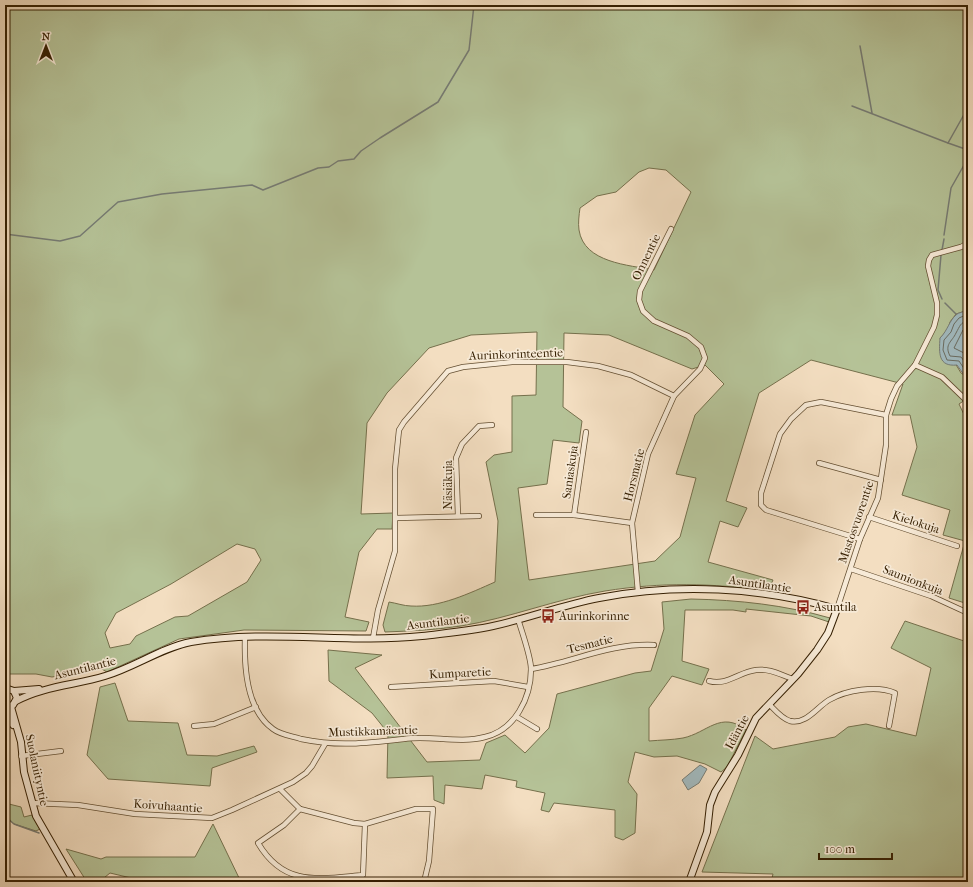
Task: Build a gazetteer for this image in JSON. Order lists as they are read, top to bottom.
{
  "streets": {
    "street": [
      "Onnentie",
      "Aurinkorinteentie",
      "Saniaskuja",
      "Horsmatie",
      "Näsiäkuja",
      "Mastosvuorentie",
      "Kielokuja",
      "Saunionkuja",
      "Asuntilantie",
      "Tesmatie",
      "Kumparetie",
      "Mustikkamäentie",
      "Idäntie",
      "Suolaniityntie",
      "Koivuhaantie"
    ]
  },
  "crossings": [
    ["Onnentie", "Horsmatie"],
    ["Aurinkorinteentie", "Horsmatie"],
    ["Aurinkorinteentie", "Asuntilantie"],
    ["Horsmatie", "Asuntilantie"],
    ["Mastosvuorentie", "Kielokuja"],
    ["Mastosvuorentie", "Saunionkuja"],
    ["Mastosvuorentie", "Asuntilantie"],
    ["Mastosvuorentie", "Idäntie"],
    ["Asuntilantie", "Mustikkamäentie"],
    ["Asuntilantie", "Idäntie"],
    ["Tesmatie", "Mustikkamäentie"],
    ["Kumparetie", "Mustikkamäentie"],
    ["Mustikkamäentie", "Koivuhaantie"],
    ["Suolaniityntie", "Koivuhaantie"]
  ],
  "places": {
    "bus stop": ["Asuntila", "Aurinkorinne"]
  },
  "scale_bar": "100 m",
  "north": "top"
}
